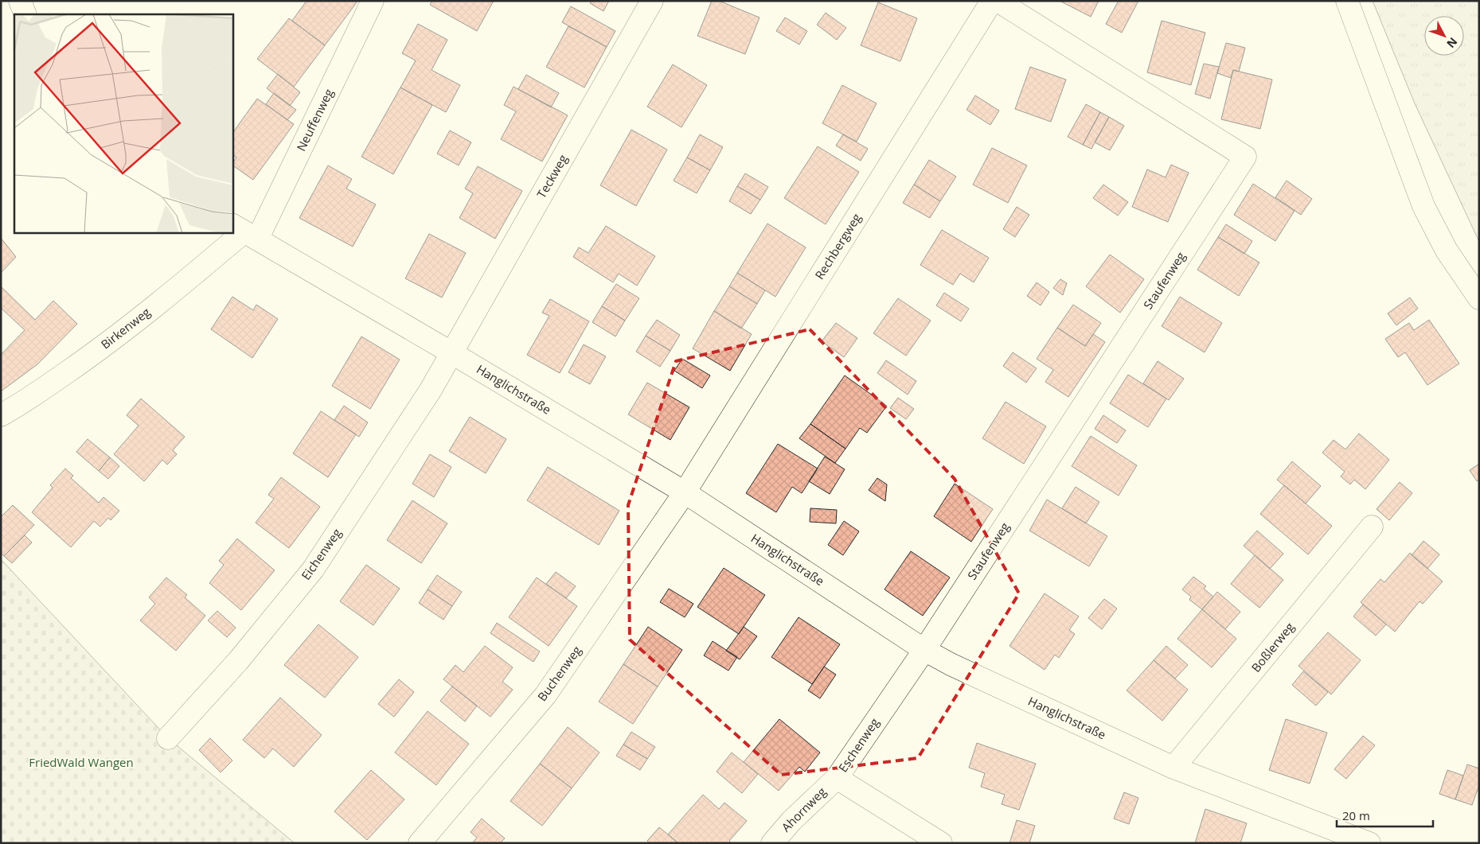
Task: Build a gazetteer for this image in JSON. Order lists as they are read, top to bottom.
{
  "streets": {
    "street": [
      "Neuffenweg",
      "Teckweg",
      "Rechbergweg",
      "Staufenweg",
      "Birkenweg",
      "Hanglichstraße",
      "Eichenweg",
      "Boßlerweg",
      "Buchenweg",
      "Eschenweg",
      "Ahornweg"
    ]
  },
  "crossings": [
    ["Neuffenweg", "Birkenweg"],
    ["Neuffenweg", "Hanglichstraße"],
    ["Teckweg", "Hanglichstraße"],
    ["Teckweg", "Eichenweg"],
    ["Rechbergweg", "Hanglichstraße"],
    ["Rechbergweg", "Buchenweg"],
    ["Staufenweg", "Hanglichstraße"],
    ["Staufenweg", "Eschenweg"],
    ["Birkenweg", "Hanglichstraße"],
    ["Hanglichstraße", "Eichenweg"],
    ["Hanglichstraße", "Boßlerweg"],
    ["Hanglichstraße", "Buchenweg"],
    ["Hanglichstraße", "Eschenweg"],
    ["Eschenweg", "Ahornweg"]
  ],
  "parks": ["FriedWald Wangen"],
  "scale_bar": "20 m",
  "north": "bottom right"
}
